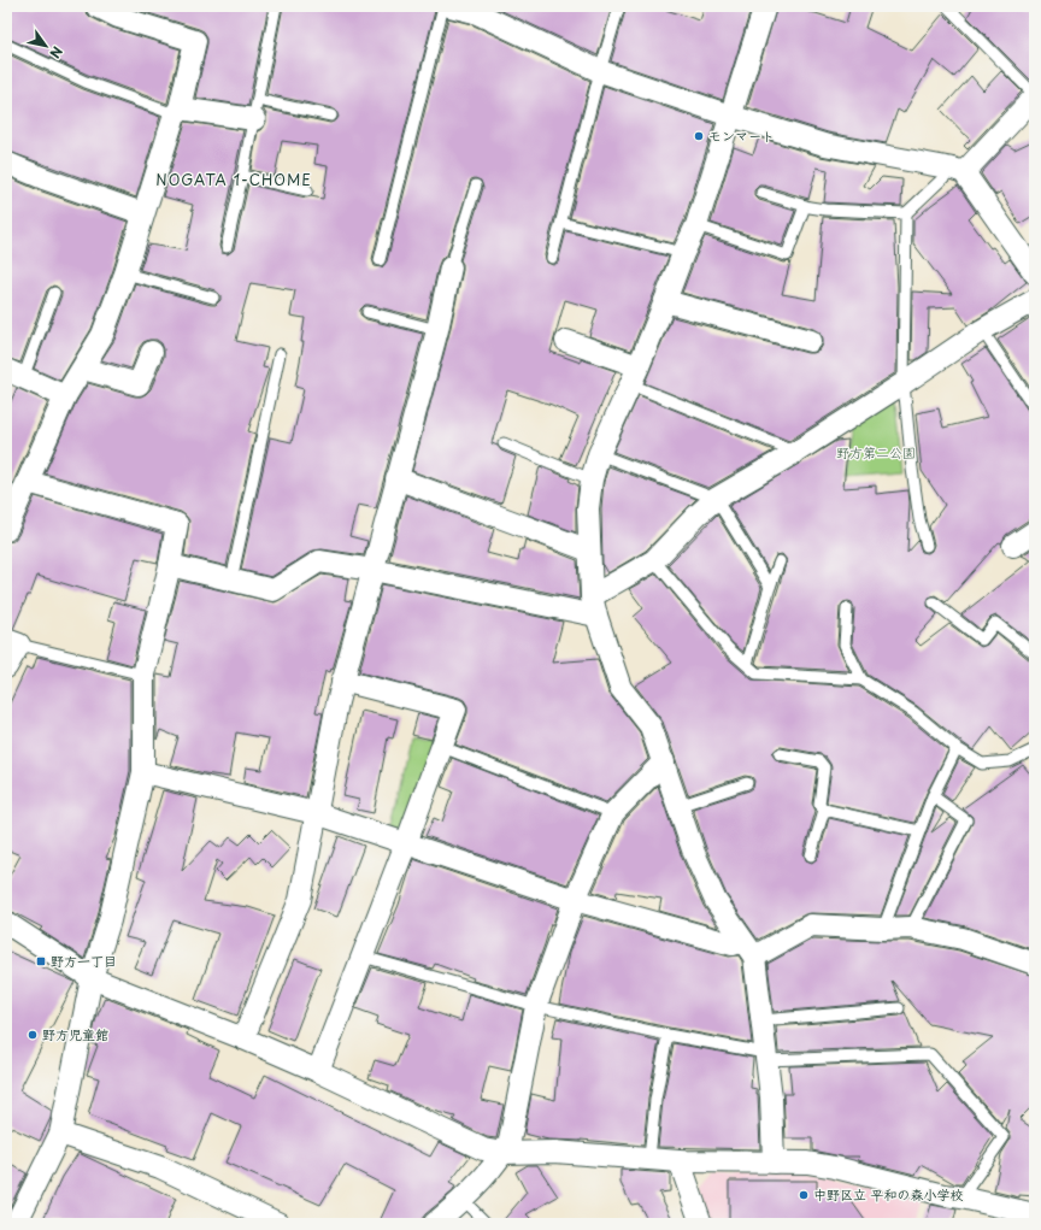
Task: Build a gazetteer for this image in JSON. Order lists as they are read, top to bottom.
{
  "districts": ["NOGATA 1-CHOME"],
  "parks": ["野方第二公園"],
  "places": {
    "other": ["モンマート", "野方児童館", "中野区立 平和の森小学校"],
    "transit": ["野方一丁目"]
  },
  "north": "bottom right"
}
